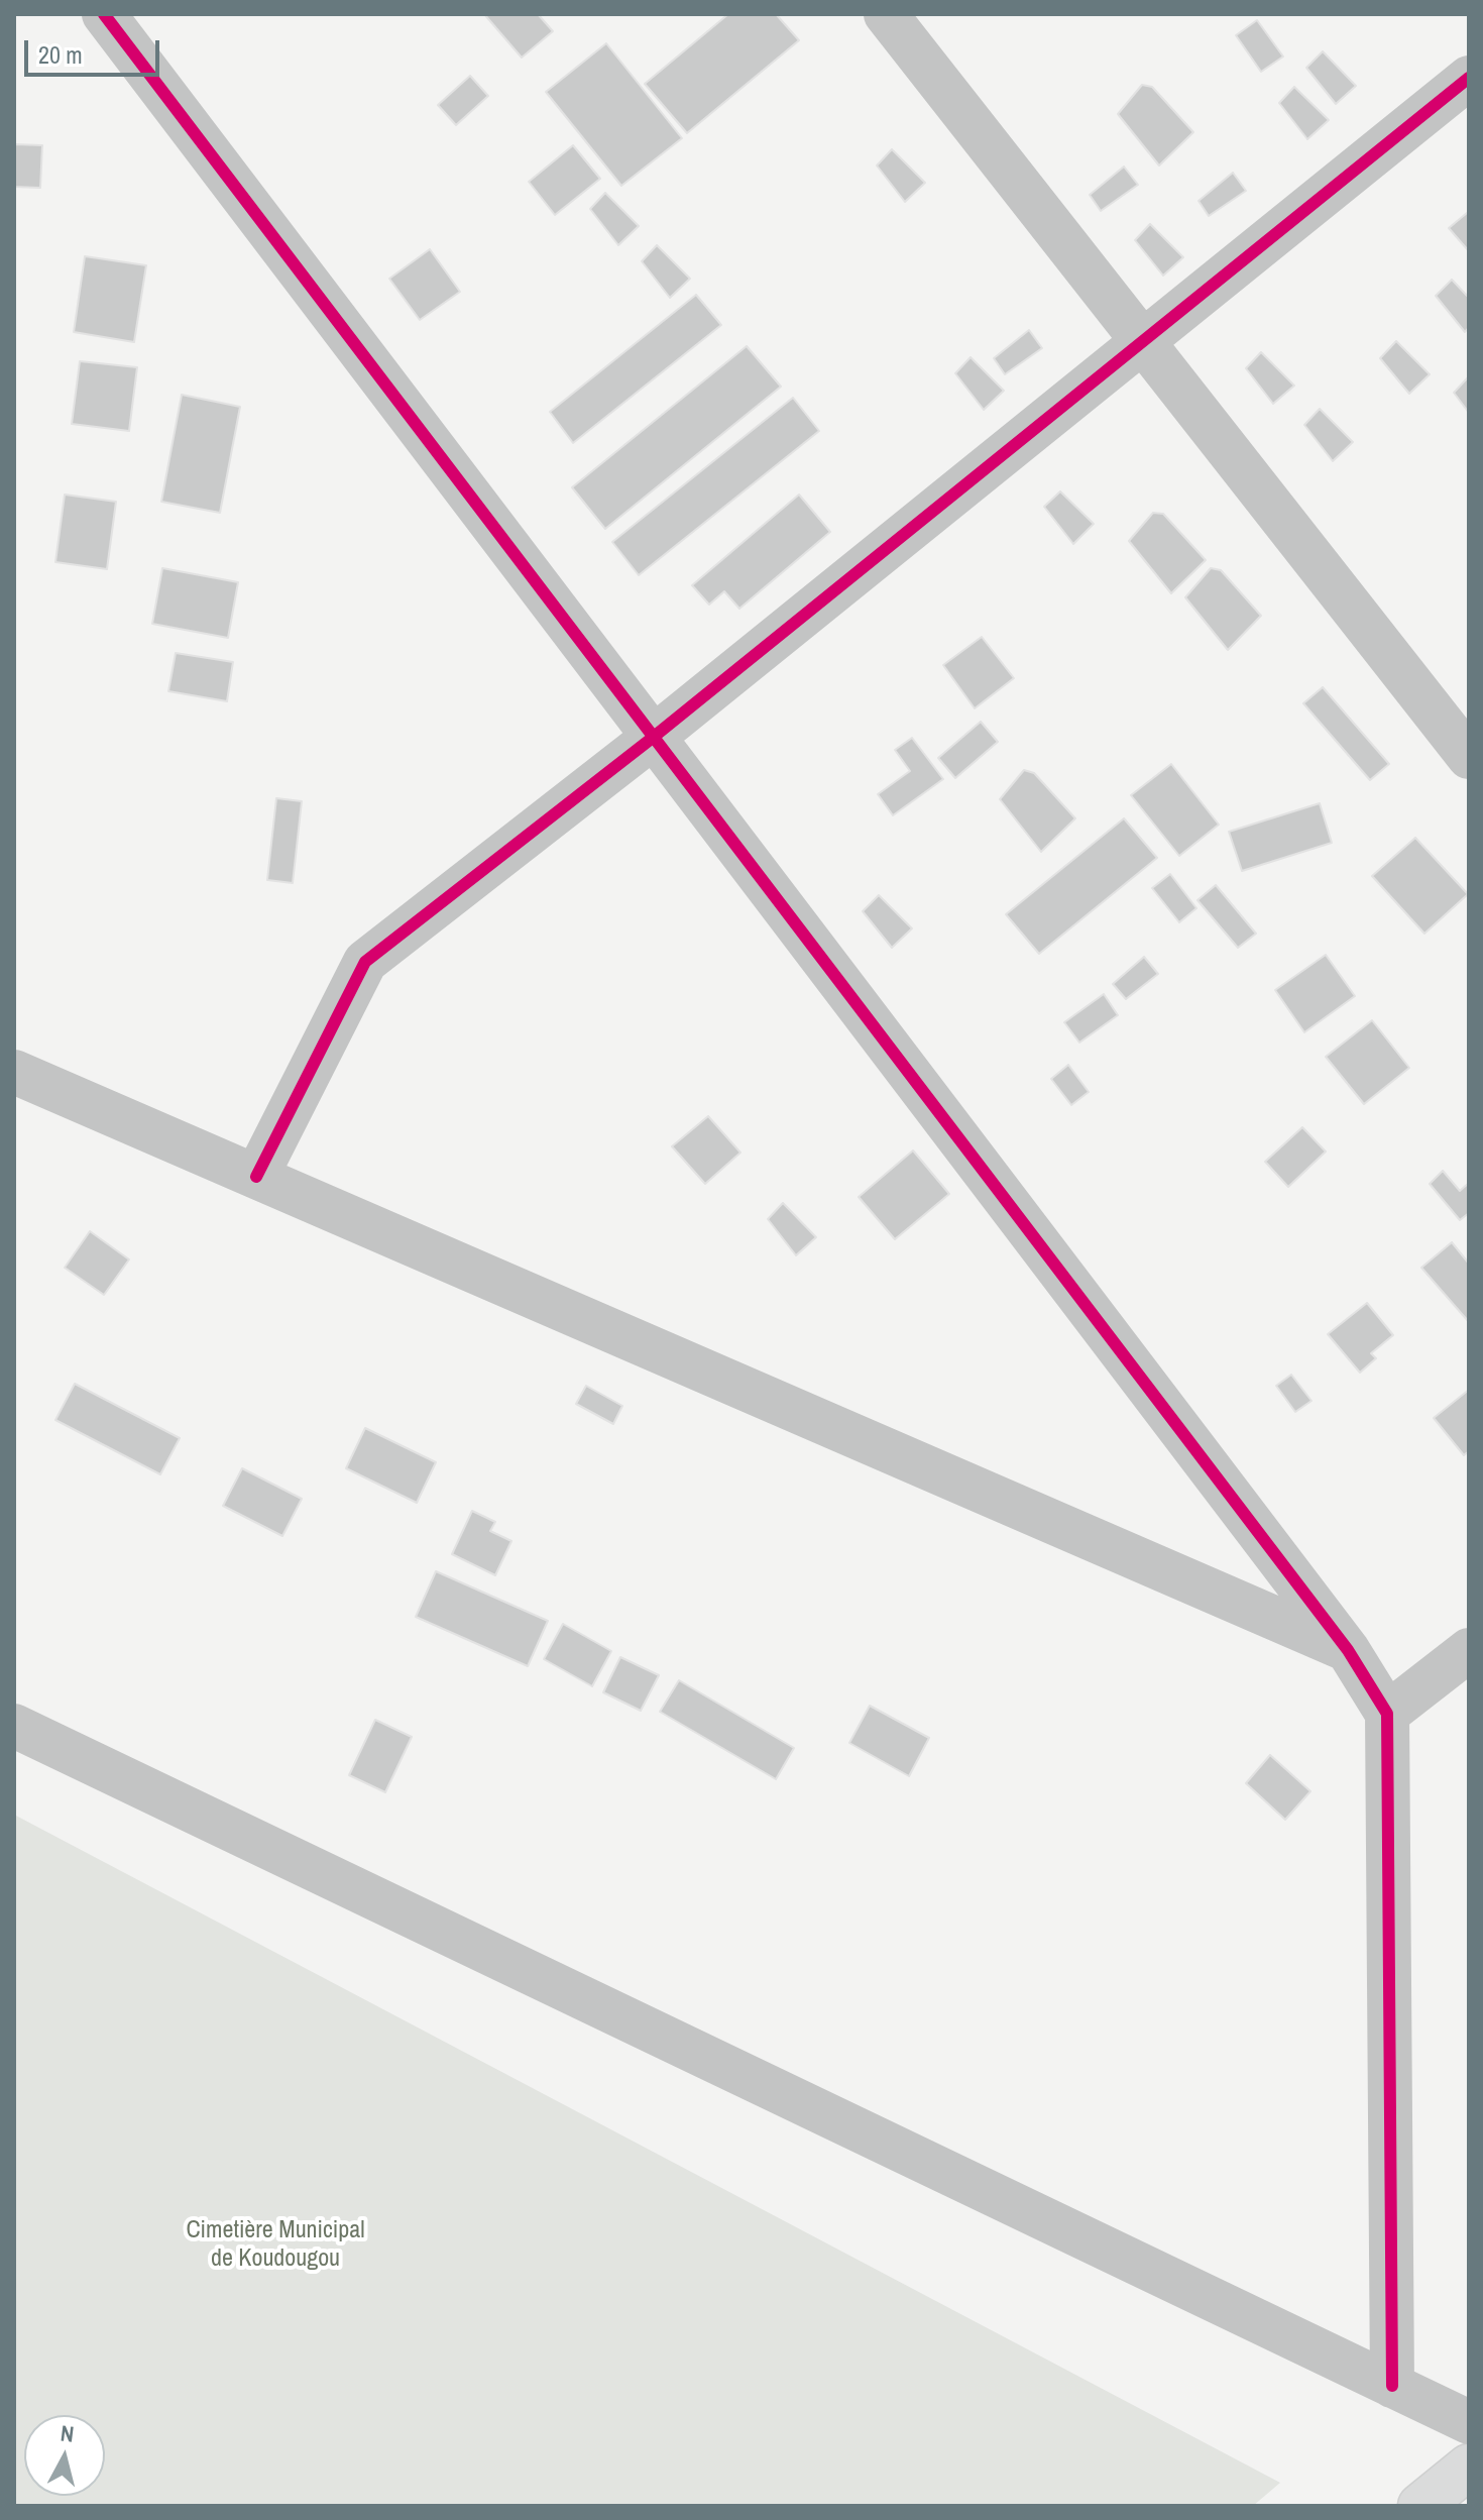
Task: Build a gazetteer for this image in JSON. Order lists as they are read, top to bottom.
{
  "parks": ["Cimetière Municipal de Koudougou"],
  "scale_bar": "20 m",
  "north": "top"
}
